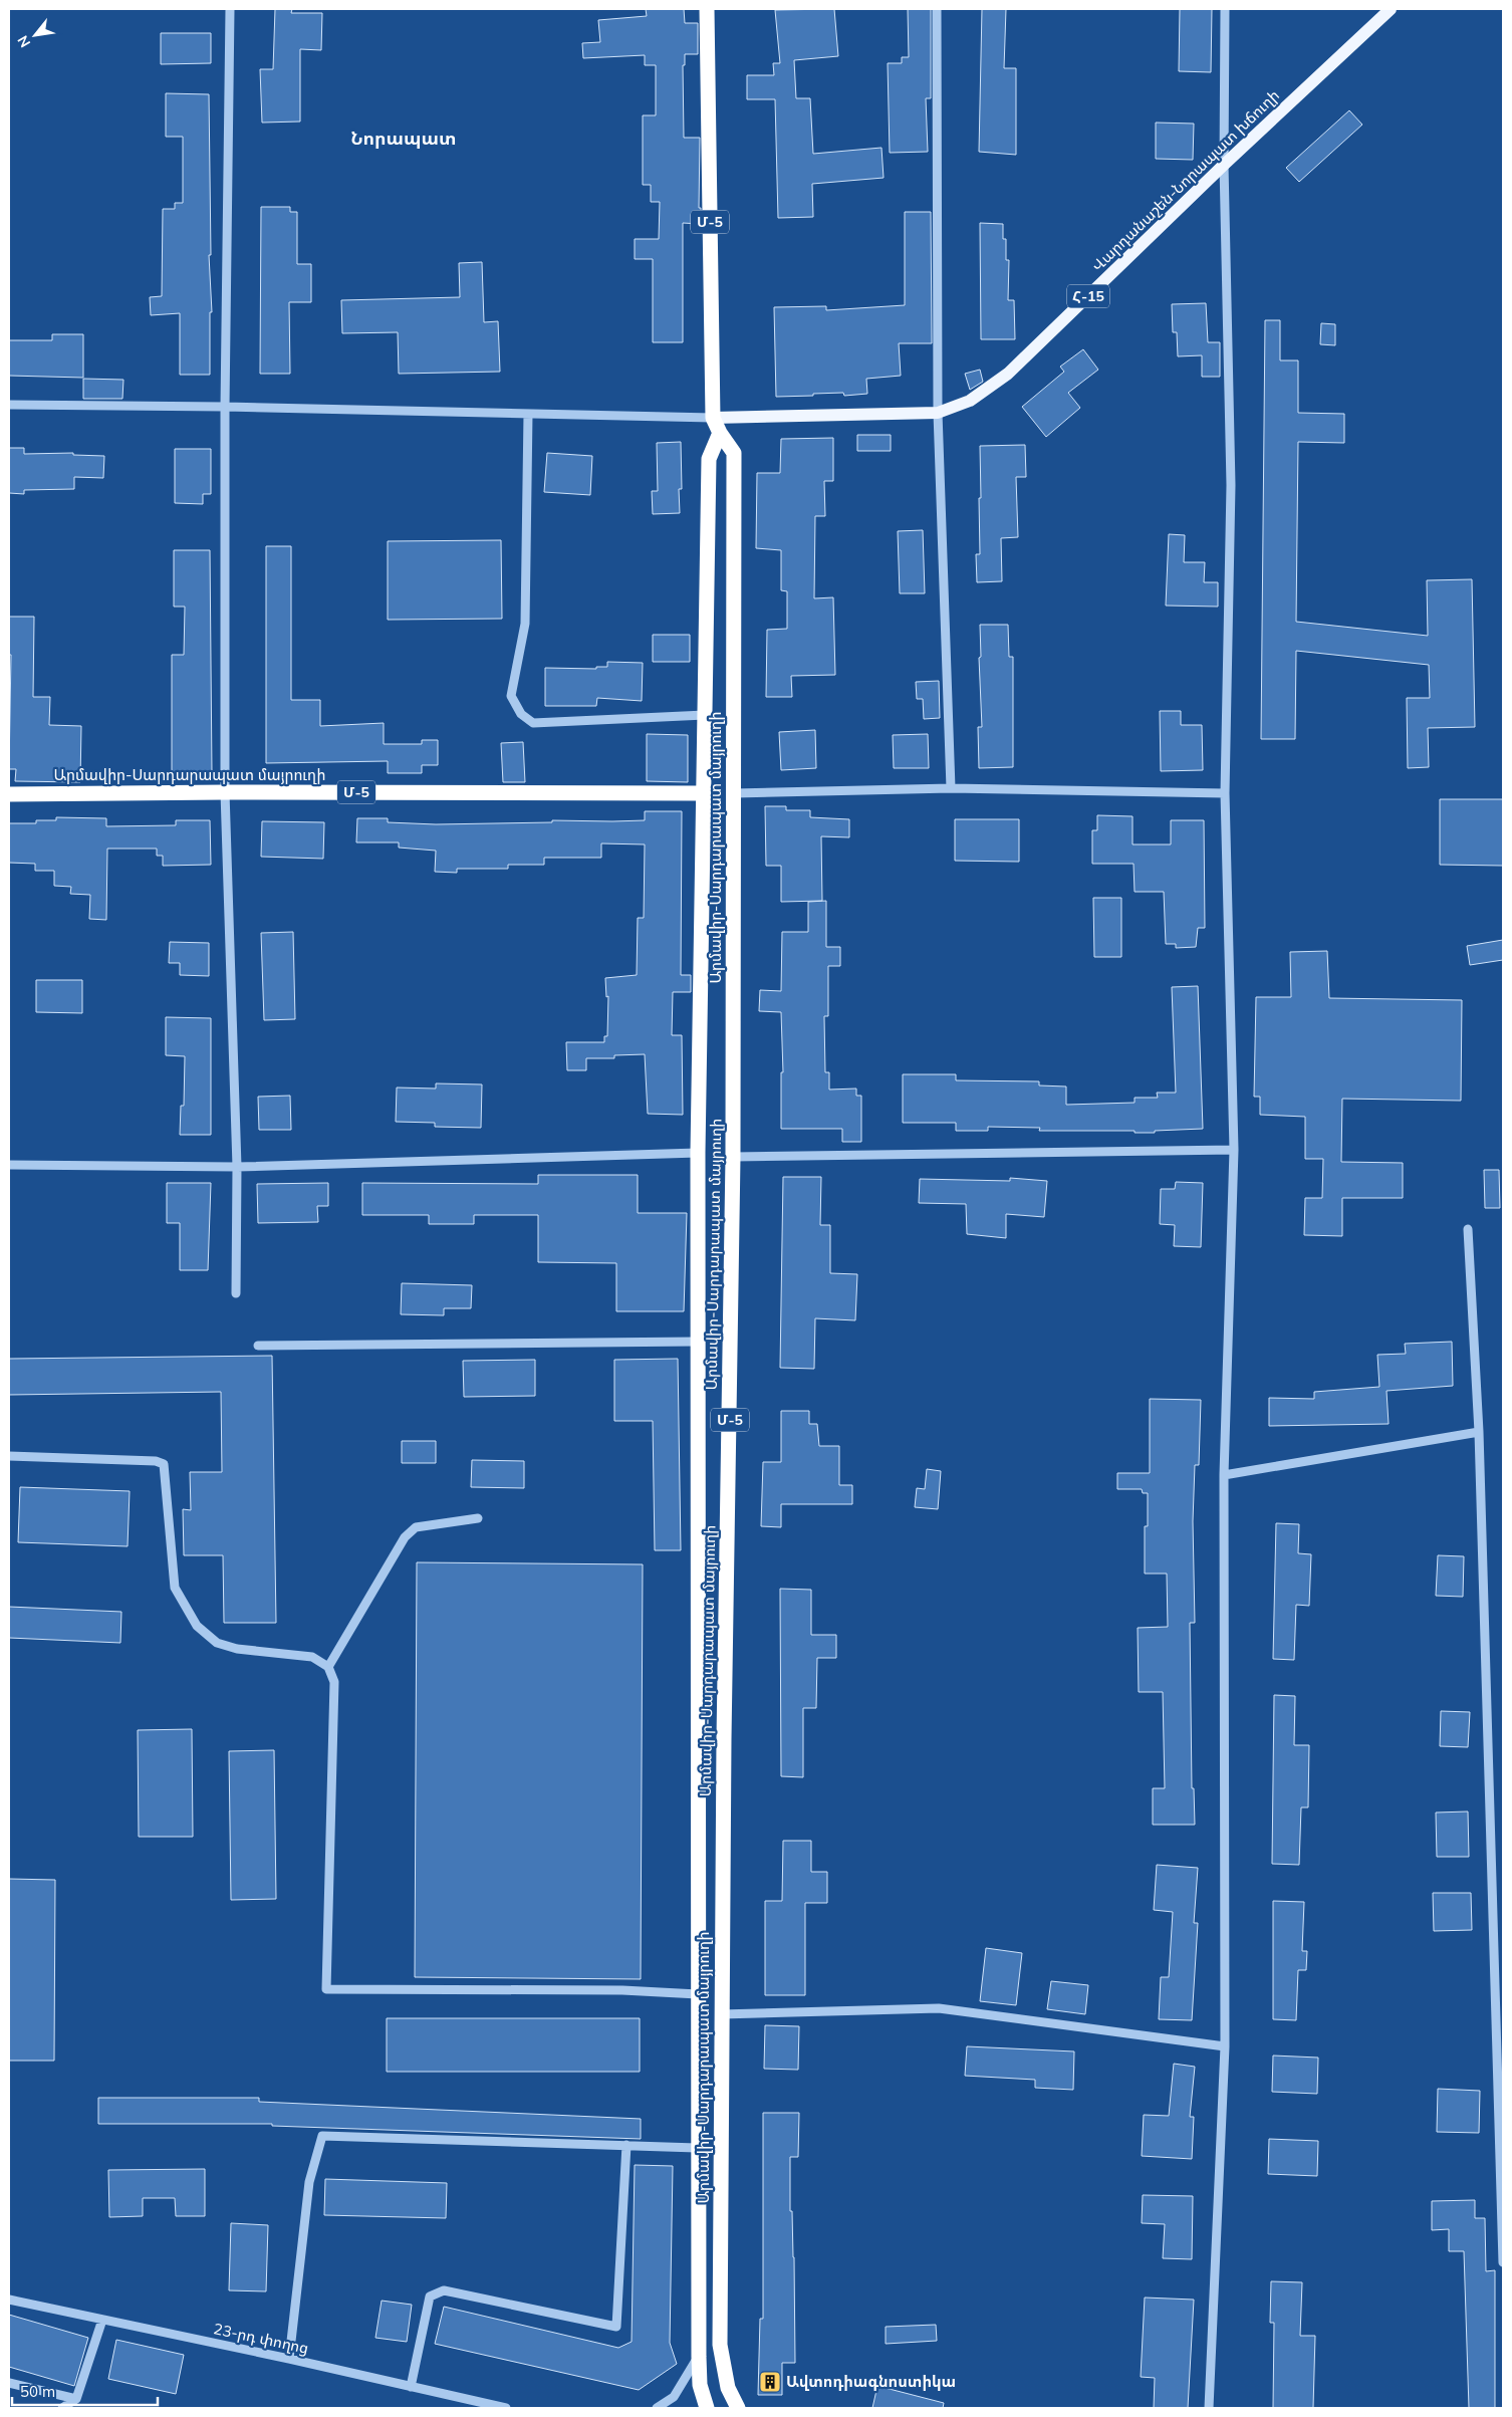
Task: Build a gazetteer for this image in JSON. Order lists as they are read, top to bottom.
{
  "streets": {
    "highway": ["Մ-5", "Արմավիր-Սարդարապատ մայրուղի"],
    "main road": ["Վարդանաշեն-Նորապատ խճուղի", "Հ-15"],
    "street": ["23-րդ փողոց"]
  },
  "crossings": [
    ["Վարդանաշեն-Նորապատ խճուղի", "Արմավիր-Սարդարապատ մայրուղի"]
  ],
  "districts": ["Նորապատ"],
  "places": {
    "building": ["Ավտոդիագնոստիկա"]
  },
  "scale_bar": "50 m",
  "north": "bottom left"
}
